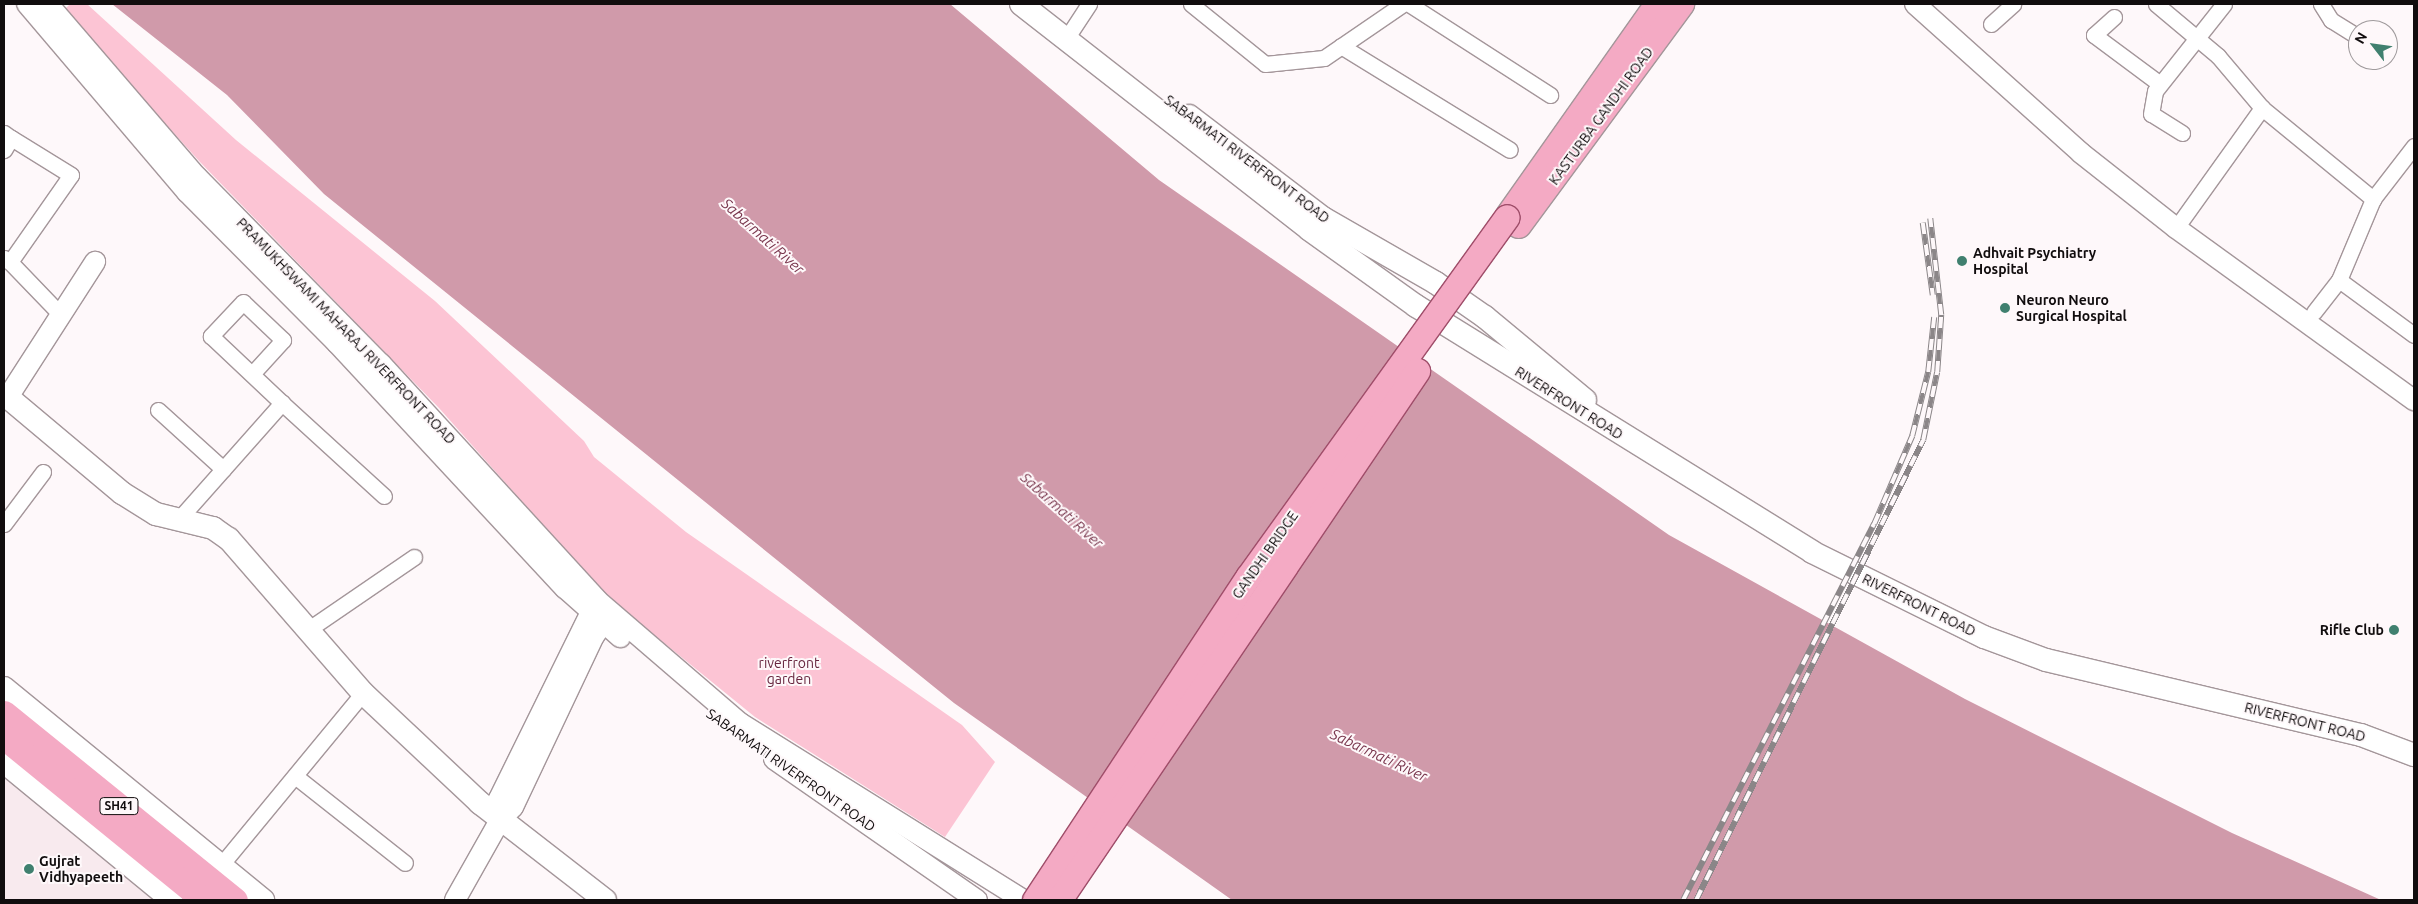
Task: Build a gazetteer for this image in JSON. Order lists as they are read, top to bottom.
{
  "streets": {
    "main road": [
      "KASTURBA GANDHI ROAD",
      "SABARMATI RIVERFRONT ROAD",
      "RIVERFRONT ROAD",
      "GANDHI BRIDGE",
      "SH41"
    ],
    "street": ["PRAMUKHSWAMI MAHARAJ RIVERFRONT ROAD"]
  },
  "crossings": [
    ["KASTURBA GANDHI ROAD", "GANDHI BRIDGE"],
    ["SABARMATI RIVERFRONT ROAD", "PRAMUKHSWAMI MAHARAJ RIVERFRONT ROAD"],
    ["SABARMATI RIVERFRONT ROAD", "RIVERFRONT ROAD"]
  ],
  "water": ["Sabarmati River"],
  "parks": ["riverfront garden"],
  "places": [
    "Adhvait Psychiatry Hospital",
    "Neuron Neuro Surgical Hospital",
    "Rifle Club",
    "Gujrat Vidhyapeeth"
  ],
  "north": "top left"
}
